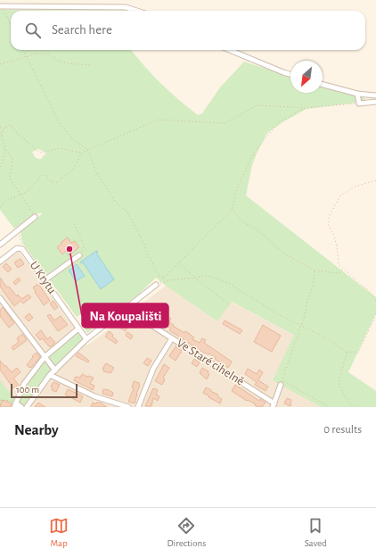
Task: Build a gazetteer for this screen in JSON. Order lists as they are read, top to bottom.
{
  "streets": {
    "street": ["U Krytu", "Ve Staré cihelně"]
  },
  "places": ["Na Koupališti"],
  "scale_bar": "100 m",
  "north": "bottom left",
  "page": {
    "search": "Search here",
    "scale": "100 m",
    "heading": ["Nearby", "0 results"],
    "nav": ["Map", "Directions", "Saved"]
  }
}
